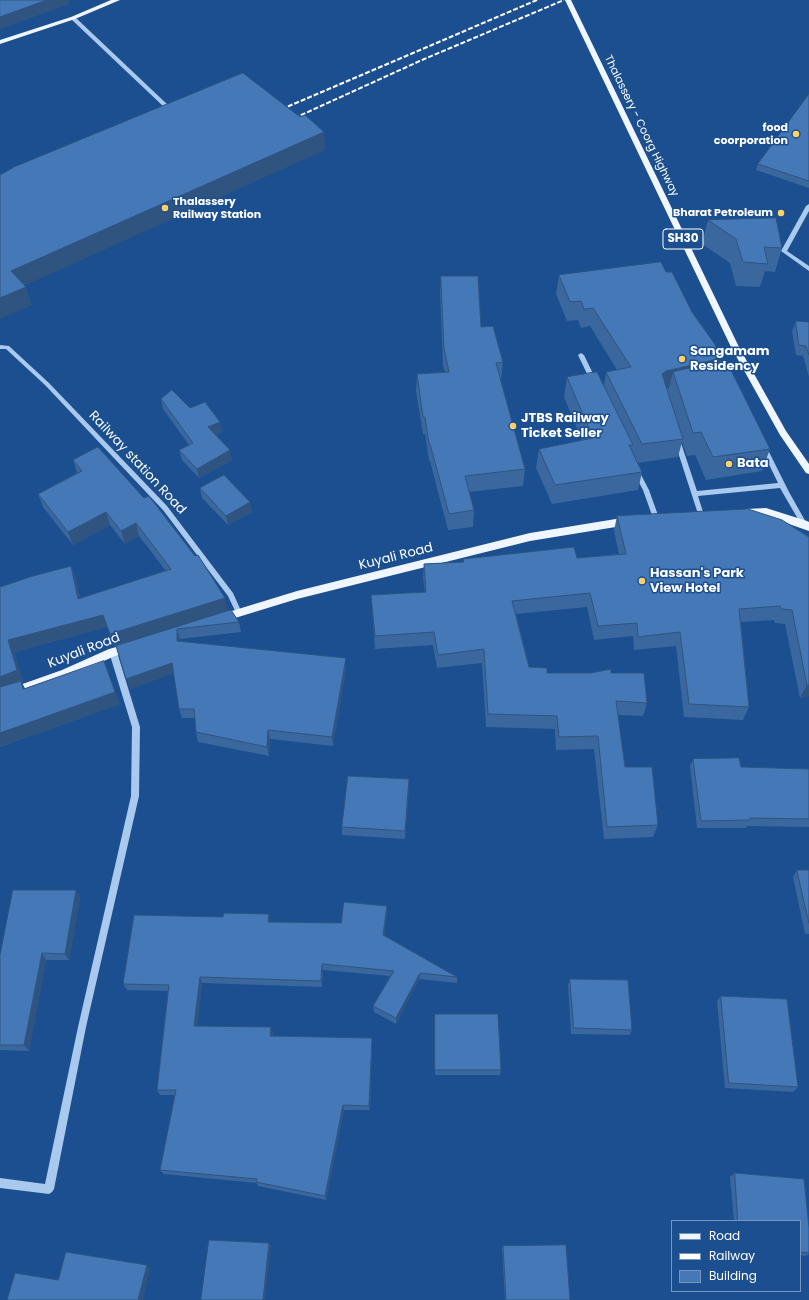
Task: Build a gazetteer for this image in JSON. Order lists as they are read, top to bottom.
{
  "streets": {
    "main road": ["Thalassery - Coorg Highway", "SH30", "Kuyali Road"],
    "street": ["Railway station Road"]
  },
  "crossings": [
    ["Railway station Road", "Kuyali Road"]
  ],
  "places": [
    "food coorporation",
    "Thalassery Railway Station",
    "Bharat Petroleum",
    "Sangamam Residency",
    "JTBS Railway Ticket Seller",
    "Bata",
    "Hassan's Park View Hotel"
  ],
  "legend": ["Road", "Railway", "Building"]
}
